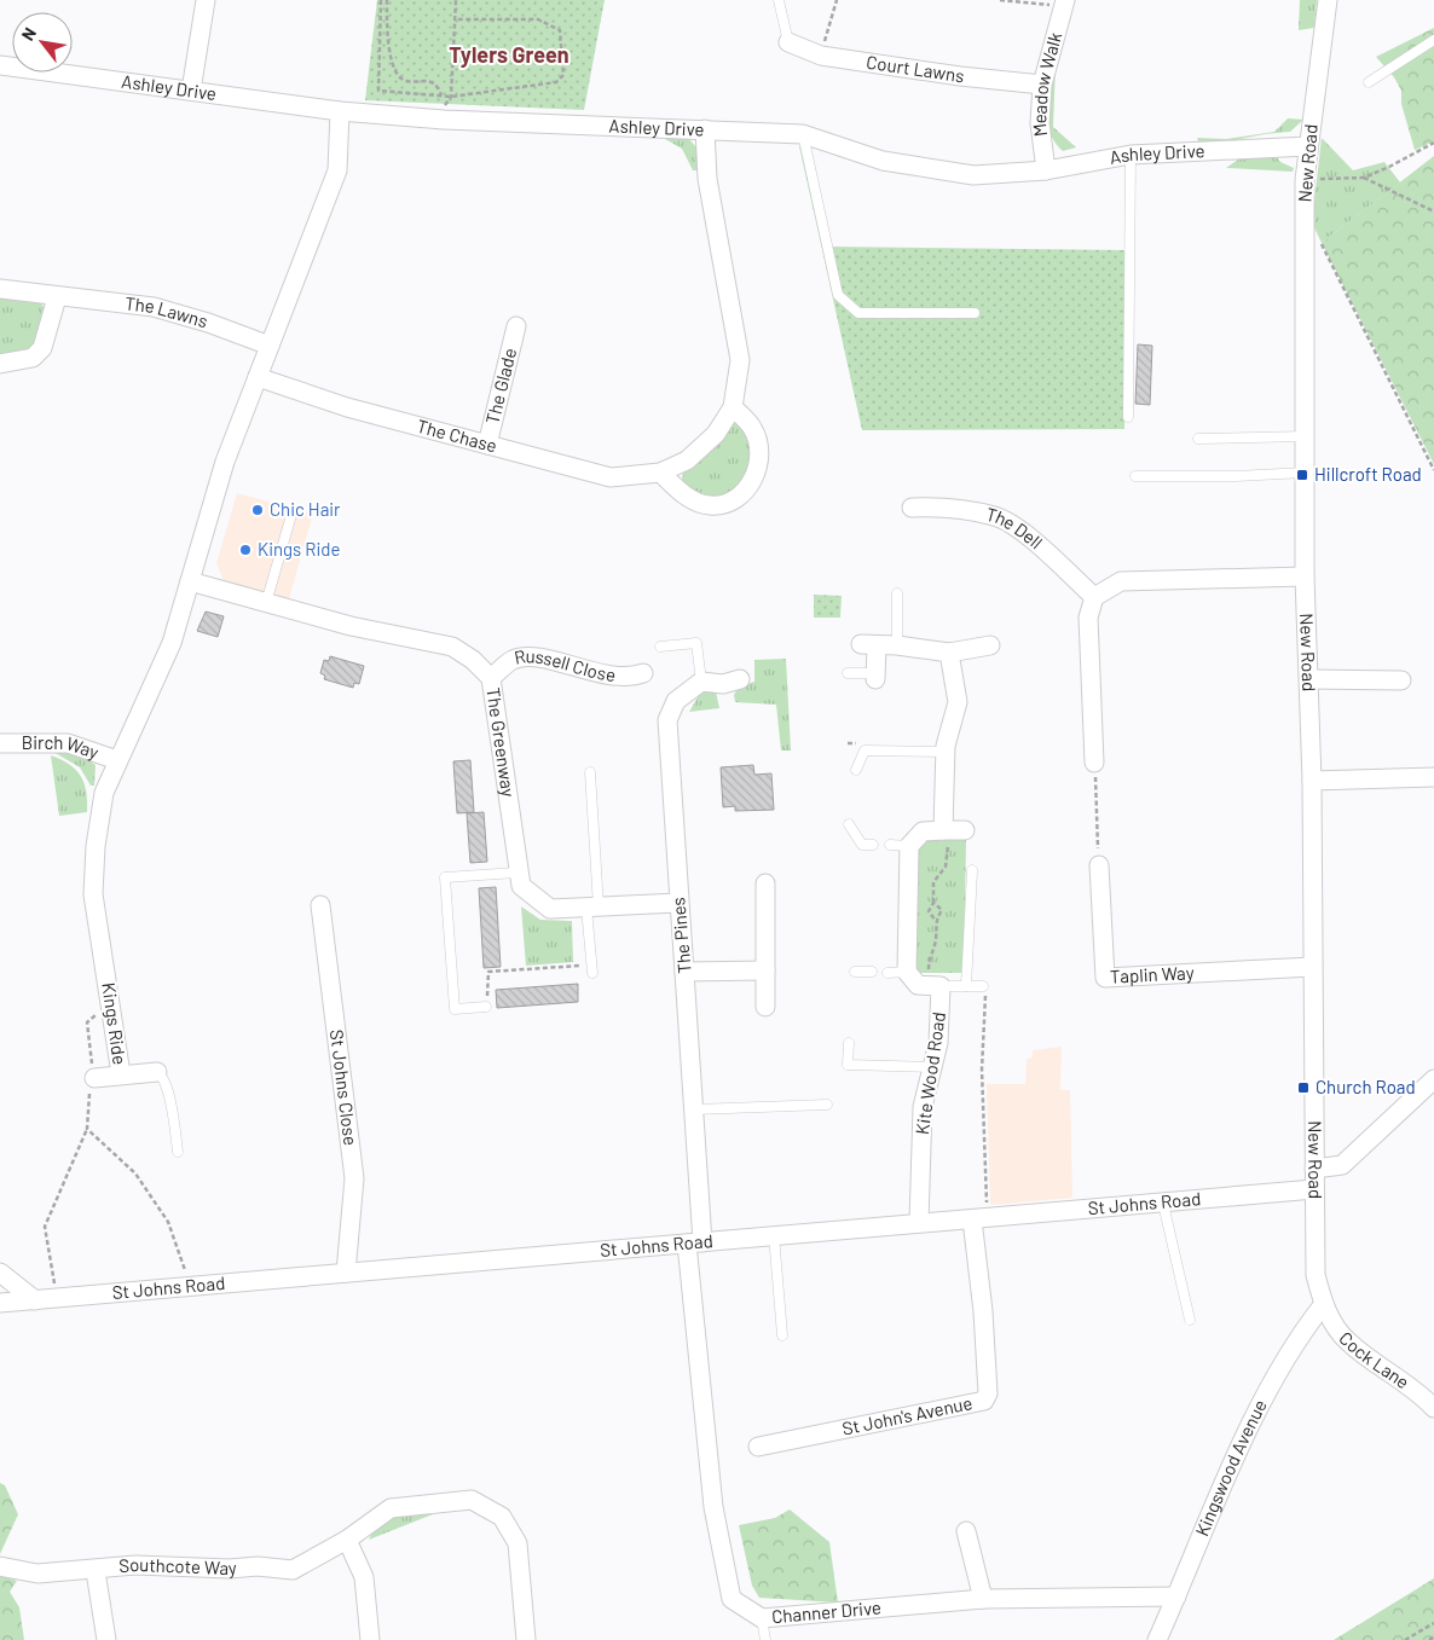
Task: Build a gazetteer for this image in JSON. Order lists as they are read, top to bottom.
{
  "streets": {
    "street": [
      "Court Lawns",
      "Meadow Walk",
      "Ashley Drive",
      "New Road",
      "The Lawns",
      "The Glade",
      "The Chase",
      "The Dell",
      "Russell Close",
      "The Greenway",
      "Birch Way",
      "The Pines",
      "Taplin Way",
      "Kings Ride",
      "Kite Wood Road",
      "St Johns Close",
      "St Johns Road",
      "Cock Lane",
      "St John's Avenue",
      "Kingswood Avenue",
      "Southcote Way",
      "Channer Drive"
    ]
  },
  "crossings": [
    ["Court Lawns", "Meadow Walk"],
    ["Meadow Walk", "Ashley Drive"],
    ["Ashley Drive", "New Road"],
    ["Ashley Drive", "The Chase"],
    ["Ashley Drive", "Kings Ride"],
    ["New Road", "Taplin Way"],
    ["New Road", "St Johns Road"],
    ["New Road", "Cock Lane"],
    ["New Road", "Kingswood Avenue"],
    ["The Lawns", "Kings Ride"],
    ["The Glade", "The Chase"],
    ["The Chase", "Kings Ride"],
    ["Russell Close", "The Greenway"],
    ["The Greenway", "The Pines"],
    ["The Greenway", "Kings Ride"],
    ["Birch Way", "Kings Ride"],
    ["The Pines", "St Johns Road"],
    ["The Pines", "Channer Drive"],
    ["Kite Wood Road", "St Johns Road"],
    ["St Johns Close", "St Johns Road"],
    ["St Johns Road", "St John's Avenue"],
    ["St Johns Road", "Channer Drive"],
    ["Cock Lane", "Kingswood Avenue"],
    ["Kingswood Avenue", "Channer Drive"]
  ],
  "districts": ["Tylers Green"],
  "places": {
    "transit": ["Hillcroft Road", "Church Road"],
    "other": ["Chic Hair", "Kings Ride"]
  },
  "north": "top left"
}
